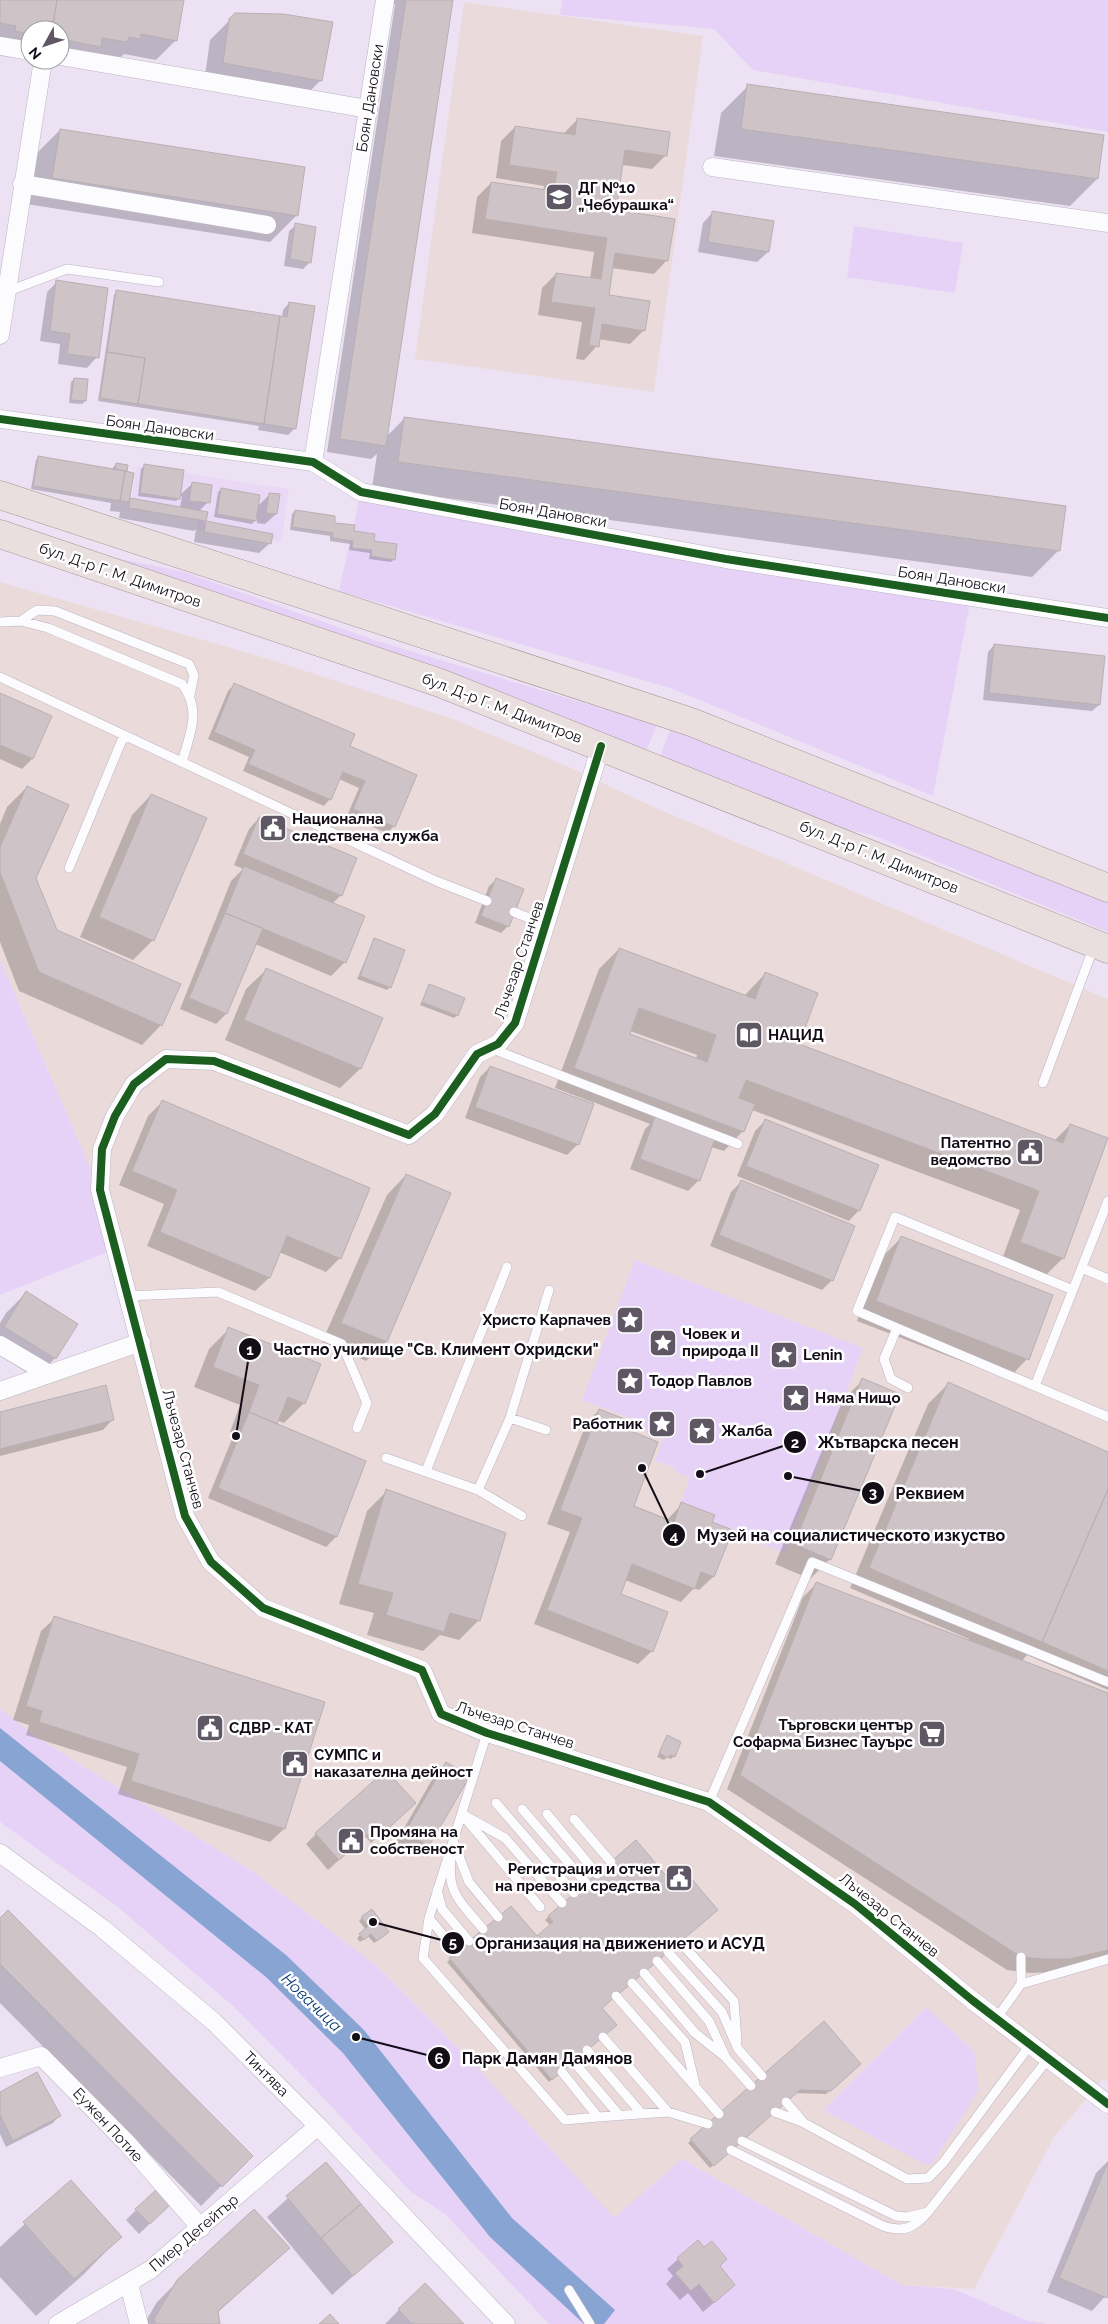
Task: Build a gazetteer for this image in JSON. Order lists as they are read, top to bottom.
{
  "streets": {
    "main road": ["бул. Д-р Г. М. Димитров"],
    "street": [
      "Боян Дановски",
      "Лъчезар Станчев",
      "Тинтява",
      "Еужен Потие",
      "Пиер Дегейтър"
    ]
  },
  "crossings": [
    ["бул. Д-р Г. М. Димитров", "Лъчезар Станчев"],
    ["Тинтява", "Пиер Дегейтър"],
    ["Еужен Потие", "Пиер Дегейтър"]
  ],
  "water": ["Новачица"],
  "places": {
    "school or university": ["ДГ №10 „Чебурашка“"],
    "public building": [
      "Национална следствена служба",
      "Патентно ведомство",
      "СДВР - КАТ",
      "СУМПС и наказателна дейност",
      "Промяна на собственост",
      "Регистрация и отчет на превозни средства"
    ],
    "library": ["НАЦИД"],
    "place": [
      "Христо Карпачев",
      "Човек и природа II",
      "Lenin",
      "Тодор Павлов",
      "Няма Нищо",
      "Работник",
      "Жалба"
    ],
    "other": [
      "Частно училище \"Св. Климент Охридски\"",
      "Музей на социалистическото изкуство",
      "Жътварска песен",
      "Реквием",
      "Организация на движението и АСУД",
      "Парк Дамян Дамянов"
    ],
    "supermarket": ["Търговски център Софарма Бизнес Тауърс"]
  },
  "north": "bottom left"
}
